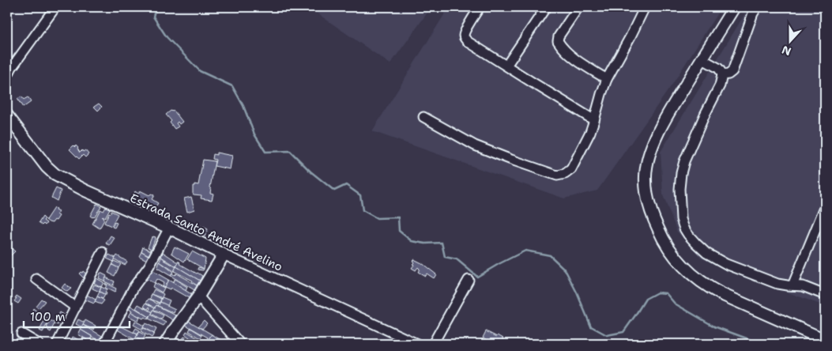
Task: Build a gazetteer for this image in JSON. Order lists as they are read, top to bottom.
{
  "streets": {
    "main road": ["Estrada Santo André Avelino"]
  },
  "scale_bar": "100 m",
  "north": "bottom"
}
